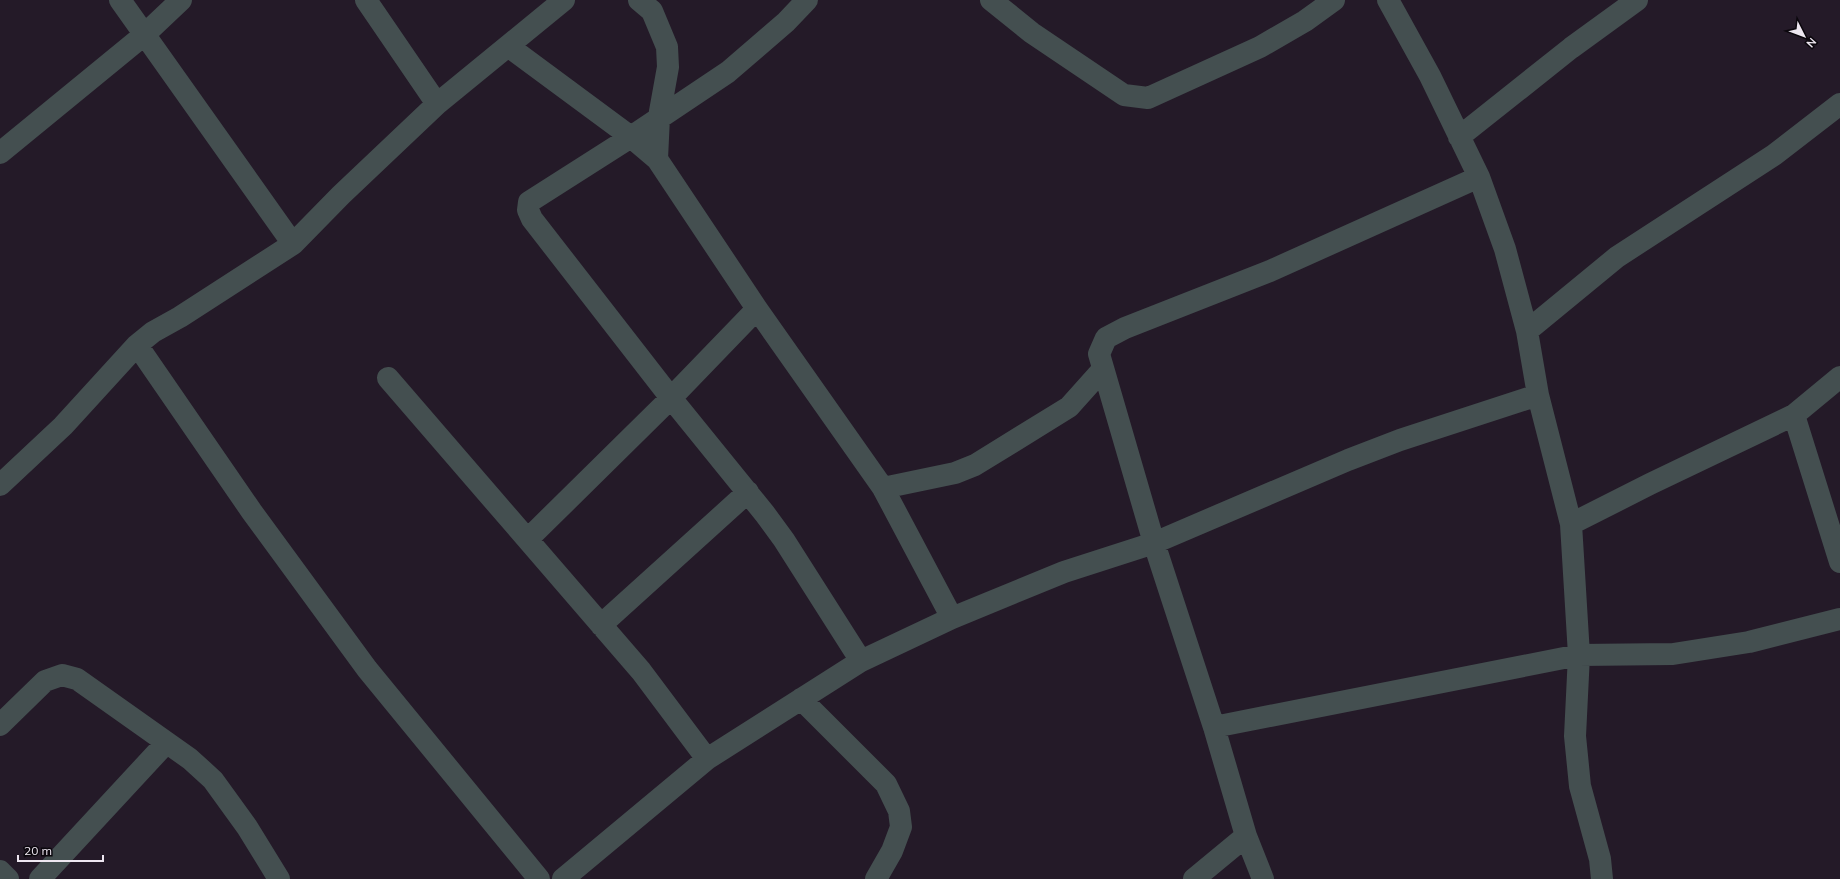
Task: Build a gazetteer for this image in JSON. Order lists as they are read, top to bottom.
{
  "scale_bar": "20 m",
  "north": "bottom right"
}
